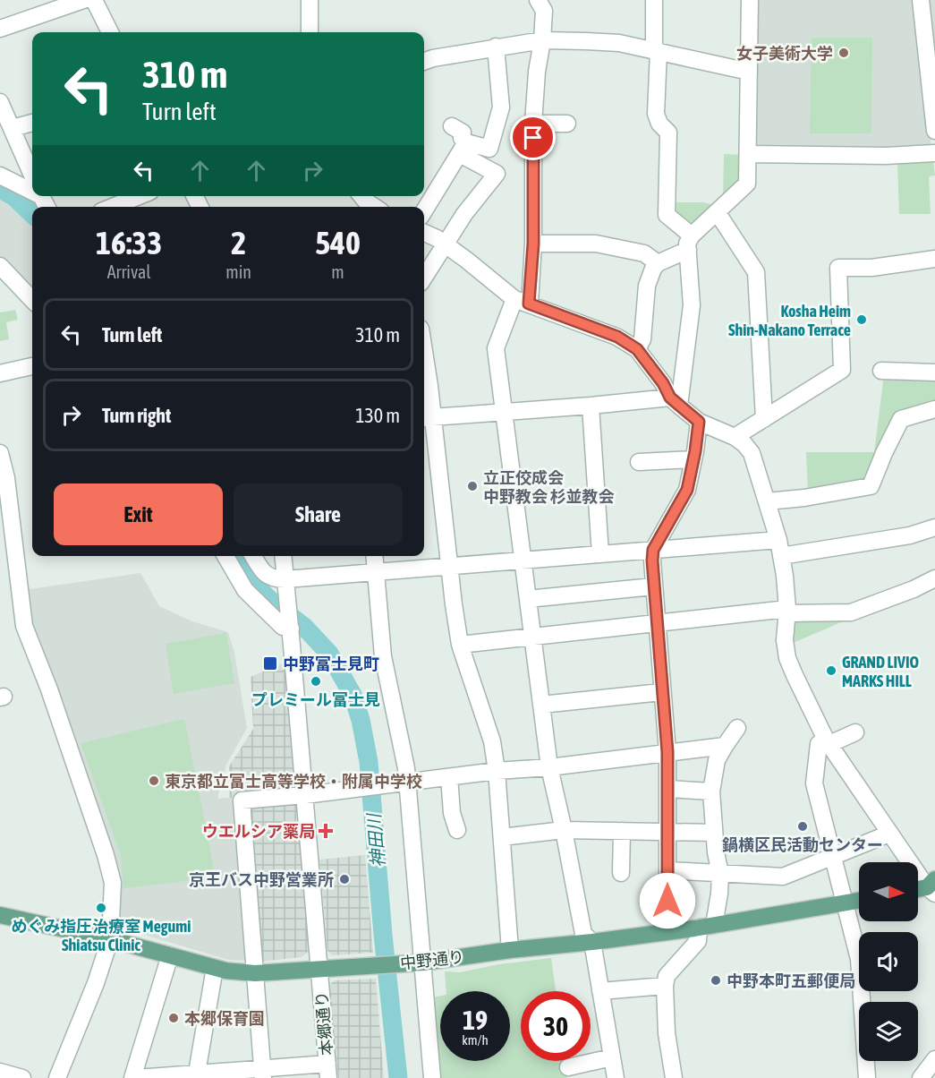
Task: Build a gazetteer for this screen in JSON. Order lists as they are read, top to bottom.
{
  "streets": {
    "main road": ["中野通り"],
    "street": ["本郷通り"]
  },
  "crossings": [
    ["中野通り", "本郷通り"]
  ],
  "water": ["神田川"],
  "places": {
    "other": [
      "女子美術大学",
      "Kosha Heim Shin-Nakano Terrace",
      "立正佼成会 中野教会 杉並教会",
      "GRAND LIVIO MARKS HILL",
      "プレミール富士見",
      "東京都立富士高等学校・附属中学校",
      "鍋横区民活動センター",
      "京王バス中野営業所",
      "めぐみ指圧治療室 Megumi Shiatsu Clinic",
      "中野本町五郵便局",
      "本郷保育園"
    ],
    "transit": ["中野富士見町"],
    "health": ["ウエルシア薬局"]
  },
  "north": "right",
  "page": {
    "turn": ["310 m", "Turn left"],
    "eta": [
      "16:33",
      "Arrival",
      "2",
      "min",
      "540",
      "m"
    ],
    "list": [
      {
        "name": "Turn left",
        "value": "310 m"
      },
      {
        "name": "Turn right",
        "value": "130 m"
      }
    ],
    "buttons": ["Exit", "Share"],
    "speed": "19 km/h",
    "limit": "30"
  }
}
